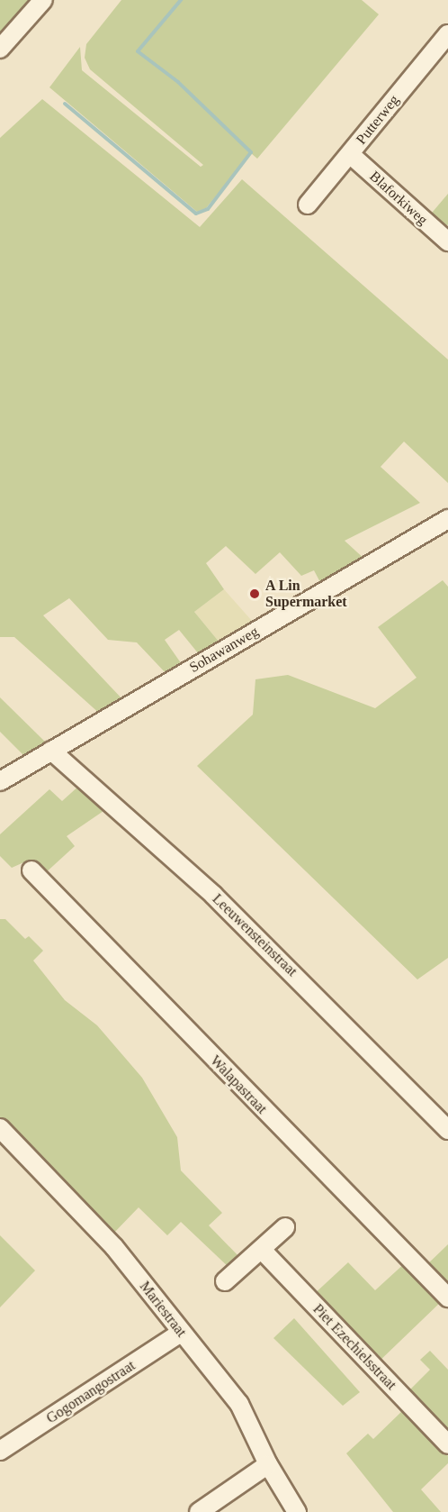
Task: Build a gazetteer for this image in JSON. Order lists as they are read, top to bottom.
{
  "streets": {
    "street": [
      "Putterweg",
      "Blaforkiweg",
      "Sohawanweg",
      "Leeuwensteinstraat",
      "Walapastraat",
      "Mariestraat",
      "Piet Ezechielsstraat",
      "Gogomangostraat"
    ]
  },
  "crossings": [
    ["Putterweg", "Blaforkiweg"],
    ["Sohawanweg", "Leeuwensteinstraat"],
    ["Mariestraat", "Gogomangostraat"]
  ],
  "places": ["A Lin Supermarket"]
}
